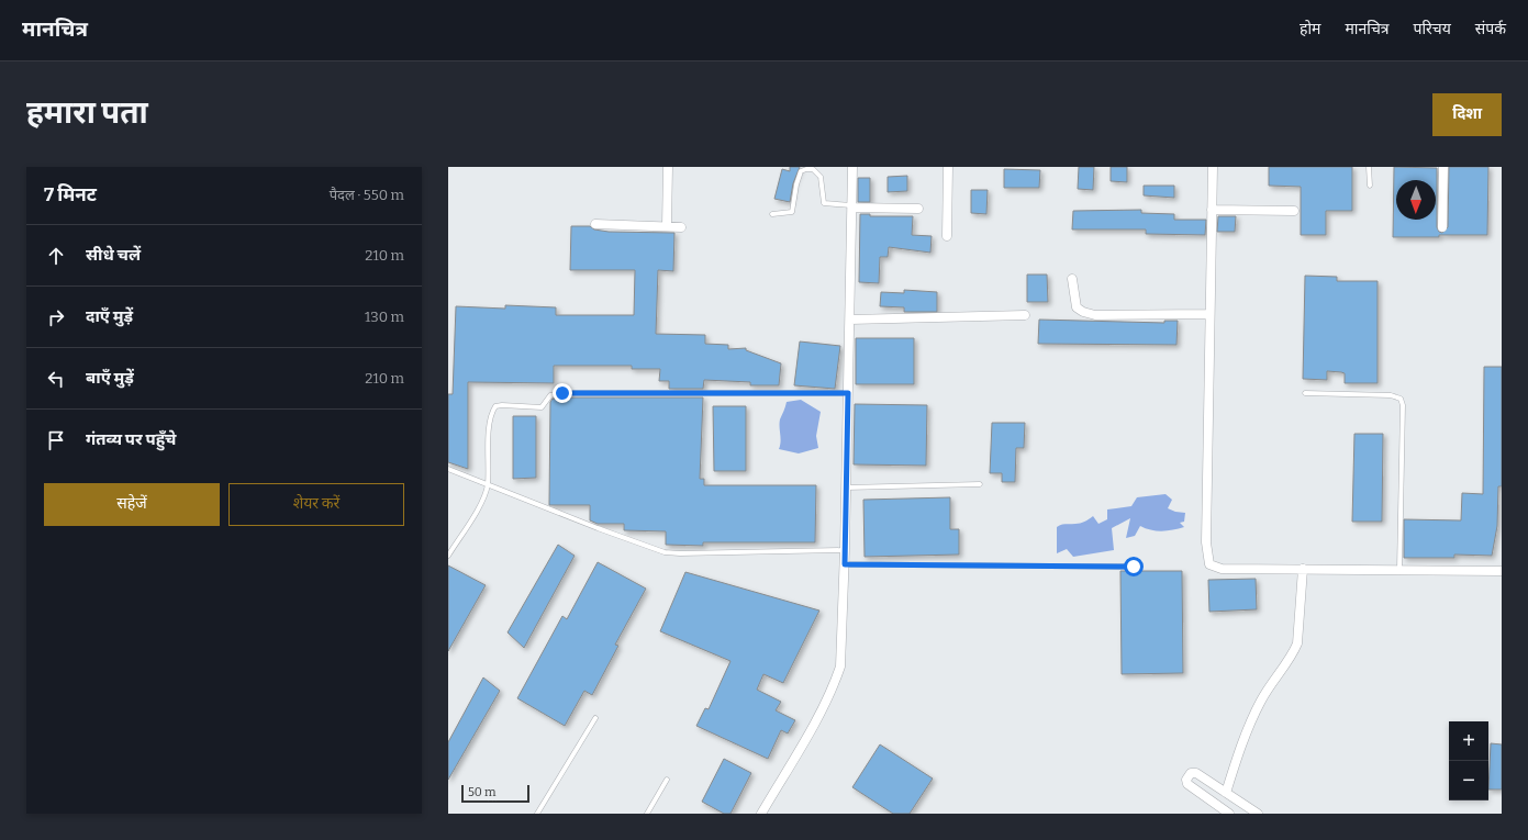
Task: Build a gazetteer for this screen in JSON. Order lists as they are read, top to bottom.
{
  "scale_bar": "50 m",
  "north": "bottom",
  "page": {
    "header": "मानचित्र",
    "nav": [
      "होम",
      "मानचित्र",
      "परिचय",
      "संपर्क"
    ],
    "buttons": [
      "दिशा",
      ["सहेजें", "शेयर करें"]
    ],
    "title": "हमारा पता",
    "heading": ["7 मिनट", "पैदल · 550 m"],
    "list": [
      ["सीधे चलें", "210 m"],
      ["दाएँ मुड़ें", "130 m"],
      ["बाएँ मुड़ें", "210 m"],
      "गंतव्य पर पहुँचे"
    ],
    "map_buttons": ["+", "−"],
    "scale": "50 m"
  }
}
